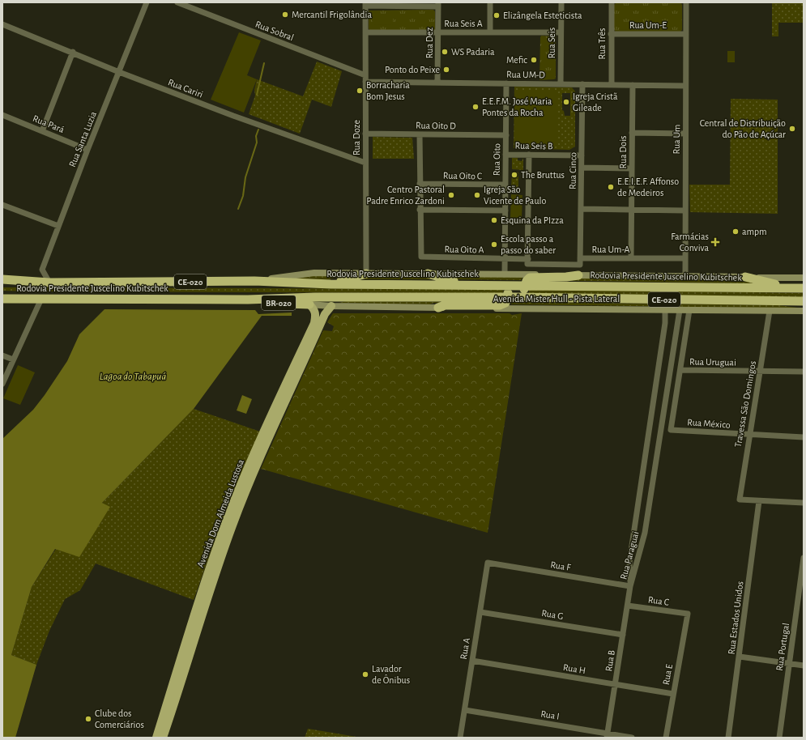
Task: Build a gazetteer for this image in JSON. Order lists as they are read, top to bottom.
{
  "streets": {
    "highway": ["Rodovia Presidente Juscelino Kubitschek", "CE-020", "BR-020"],
    "main road": ["Avenida Mister Hull - Pista Lateral", "Avenida Dom Almeida Lustosa"],
    "street": [
      "Rua Seis A",
      "Rua Um-E",
      "Rua Sobral",
      "Rua Dez",
      "Rua Seis",
      "Rua Três",
      "Rua UM-D",
      "Rua Cariri",
      "Rua Pará",
      "Rua Oito D",
      "Rua Doze",
      "Rua Santa Luzia",
      "Rua Um",
      "Rua Seis B",
      "Rua Dois",
      "Rua Oito",
      "Rua Cinco",
      "Rua Oito C",
      "Rua Oito A",
      "Rua Um-A",
      "Rua Uruguai",
      "Travessa São Domingos",
      "Rua México",
      "Rua Paraguai",
      "Rua F",
      "Rua C",
      "Rua G",
      "Rua Estados Unidos",
      "Rua Portugal",
      "Rua A",
      "Rua B",
      "Rua H",
      "Rua E",
      "Rua I"
    ]
  },
  "crossings": [
    ["Rua Seis A", "Rua Dez"],
    ["Rua Seis A", "Rua Seis"],
    ["Rua Seis A", "Rua Doze"],
    ["Rua Um-E", "Rua Três"],
    ["Rua Um-E", "Rua Um"],
    ["Rua Sobral", "Rua Doze"],
    ["Rua Dez", "Rua UM-D"],
    ["Rua Seis", "Rua UM-D"],
    ["Rua Três", "Rua UM-D"],
    ["Rua UM-D", "Rua Doze"],
    ["Rua UM-D", "Rua Um"],
    ["Rua UM-D", "Rua Dois"],
    ["Rua UM-D", "Rua Oito"],
    ["Rua UM-D", "Rua Cinco"],
    ["Rua Cariri", "Rua Doze"],
    ["Rua Cariri", "Rua Santa Luzia"],
    ["Rua Pará", "Rua Santa Luzia"],
    ["Rua Oito D", "Rua Doze"],
    ["Rua Oito D", "Rua Oito"],
    ["Rua Santa Luzia", "Rodovia Presidente Juscelino Kubitschek"],
    ["Rua Um", "Rua Um-A"],
    ["Rua Seis B", "Rua Oito"],
    ["Rua Seis B", "Rua Cinco"],
    ["Rua Dois", "Rua Um-A"],
    ["Rua Oito", "Rua Oito C"],
    ["Rua Oito", "Rua Oito A"],
    ["Rua Cinco", "Rua Um-A"],
    ["Rua Oito A", "Rua Um-A"],
    ["Rodovia Presidente Juscelino Kubitschek", "BR-020"],
    ["Avenida Mister Hull - Pista Lateral", "BR-020"],
    ["Avenida Mister Hull - Pista Lateral", "Travessa São Domingos"],
    ["Avenida Mister Hull - Pista Lateral", "Avenida Dom Almeida Lustosa"],
    ["Avenida Mister Hull - Pista Lateral", "Rua Paraguai"],
    ["BR-020", "Avenida Dom Almeida Lustosa"],
    ["Rua Uruguai", "Travessa São Domingos"],
    ["Rua Uruguai", "Rua México"],
    ["Travessa São Domingos", "Rua México"],
    ["Travessa São Domingos", "Rua Estados Unidos"],
    ["Rua Paraguai", "Rua F"],
    ["Rua Paraguai", "Rua B"],
    ["Rua F", "Rua A"],
    ["Rua F", "Rua B"],
    ["Rua C", "Rua B"],
    ["Rua C", "Rua E"],
    ["Rua G", "Rua A"],
    ["Rua G", "Rua B"],
    ["Rua A", "Rua H"],
    ["Rua A", "Rua I"],
    ["Rua B", "Rua H"],
    ["Rua B", "Rua I"],
    ["Rua H", "Rua E"]
  ],
  "water": ["Lagoa do Tabapuá"],
  "places": {
    "other": [
      "Mercantil Frigolândia",
      "Elizângela Esteticista",
      "WS Padaria",
      "Mefic",
      "Ponto do Peixe",
      "Borracharia Bom Jesus",
      "Igreja Cristã Gileade",
      "E.E.F.M. José Maria Pontes da Rocha",
      "Central de Distribuição do Pão de Açúcar",
      "The Bruttus",
      "E.E.I.E.F. Affonso de Medeiros",
      "Centro Pastoral Padre Enrico Zardoni",
      "Igreja São Vicente de Paulo",
      "Esquina da PIzza",
      "ampm",
      "Escola passo a passo do saber",
      "Lavador de Ônibus",
      "Clube dos Comerciários"
    ],
    "health": ["Farmácias Conviva"]
  }
}
